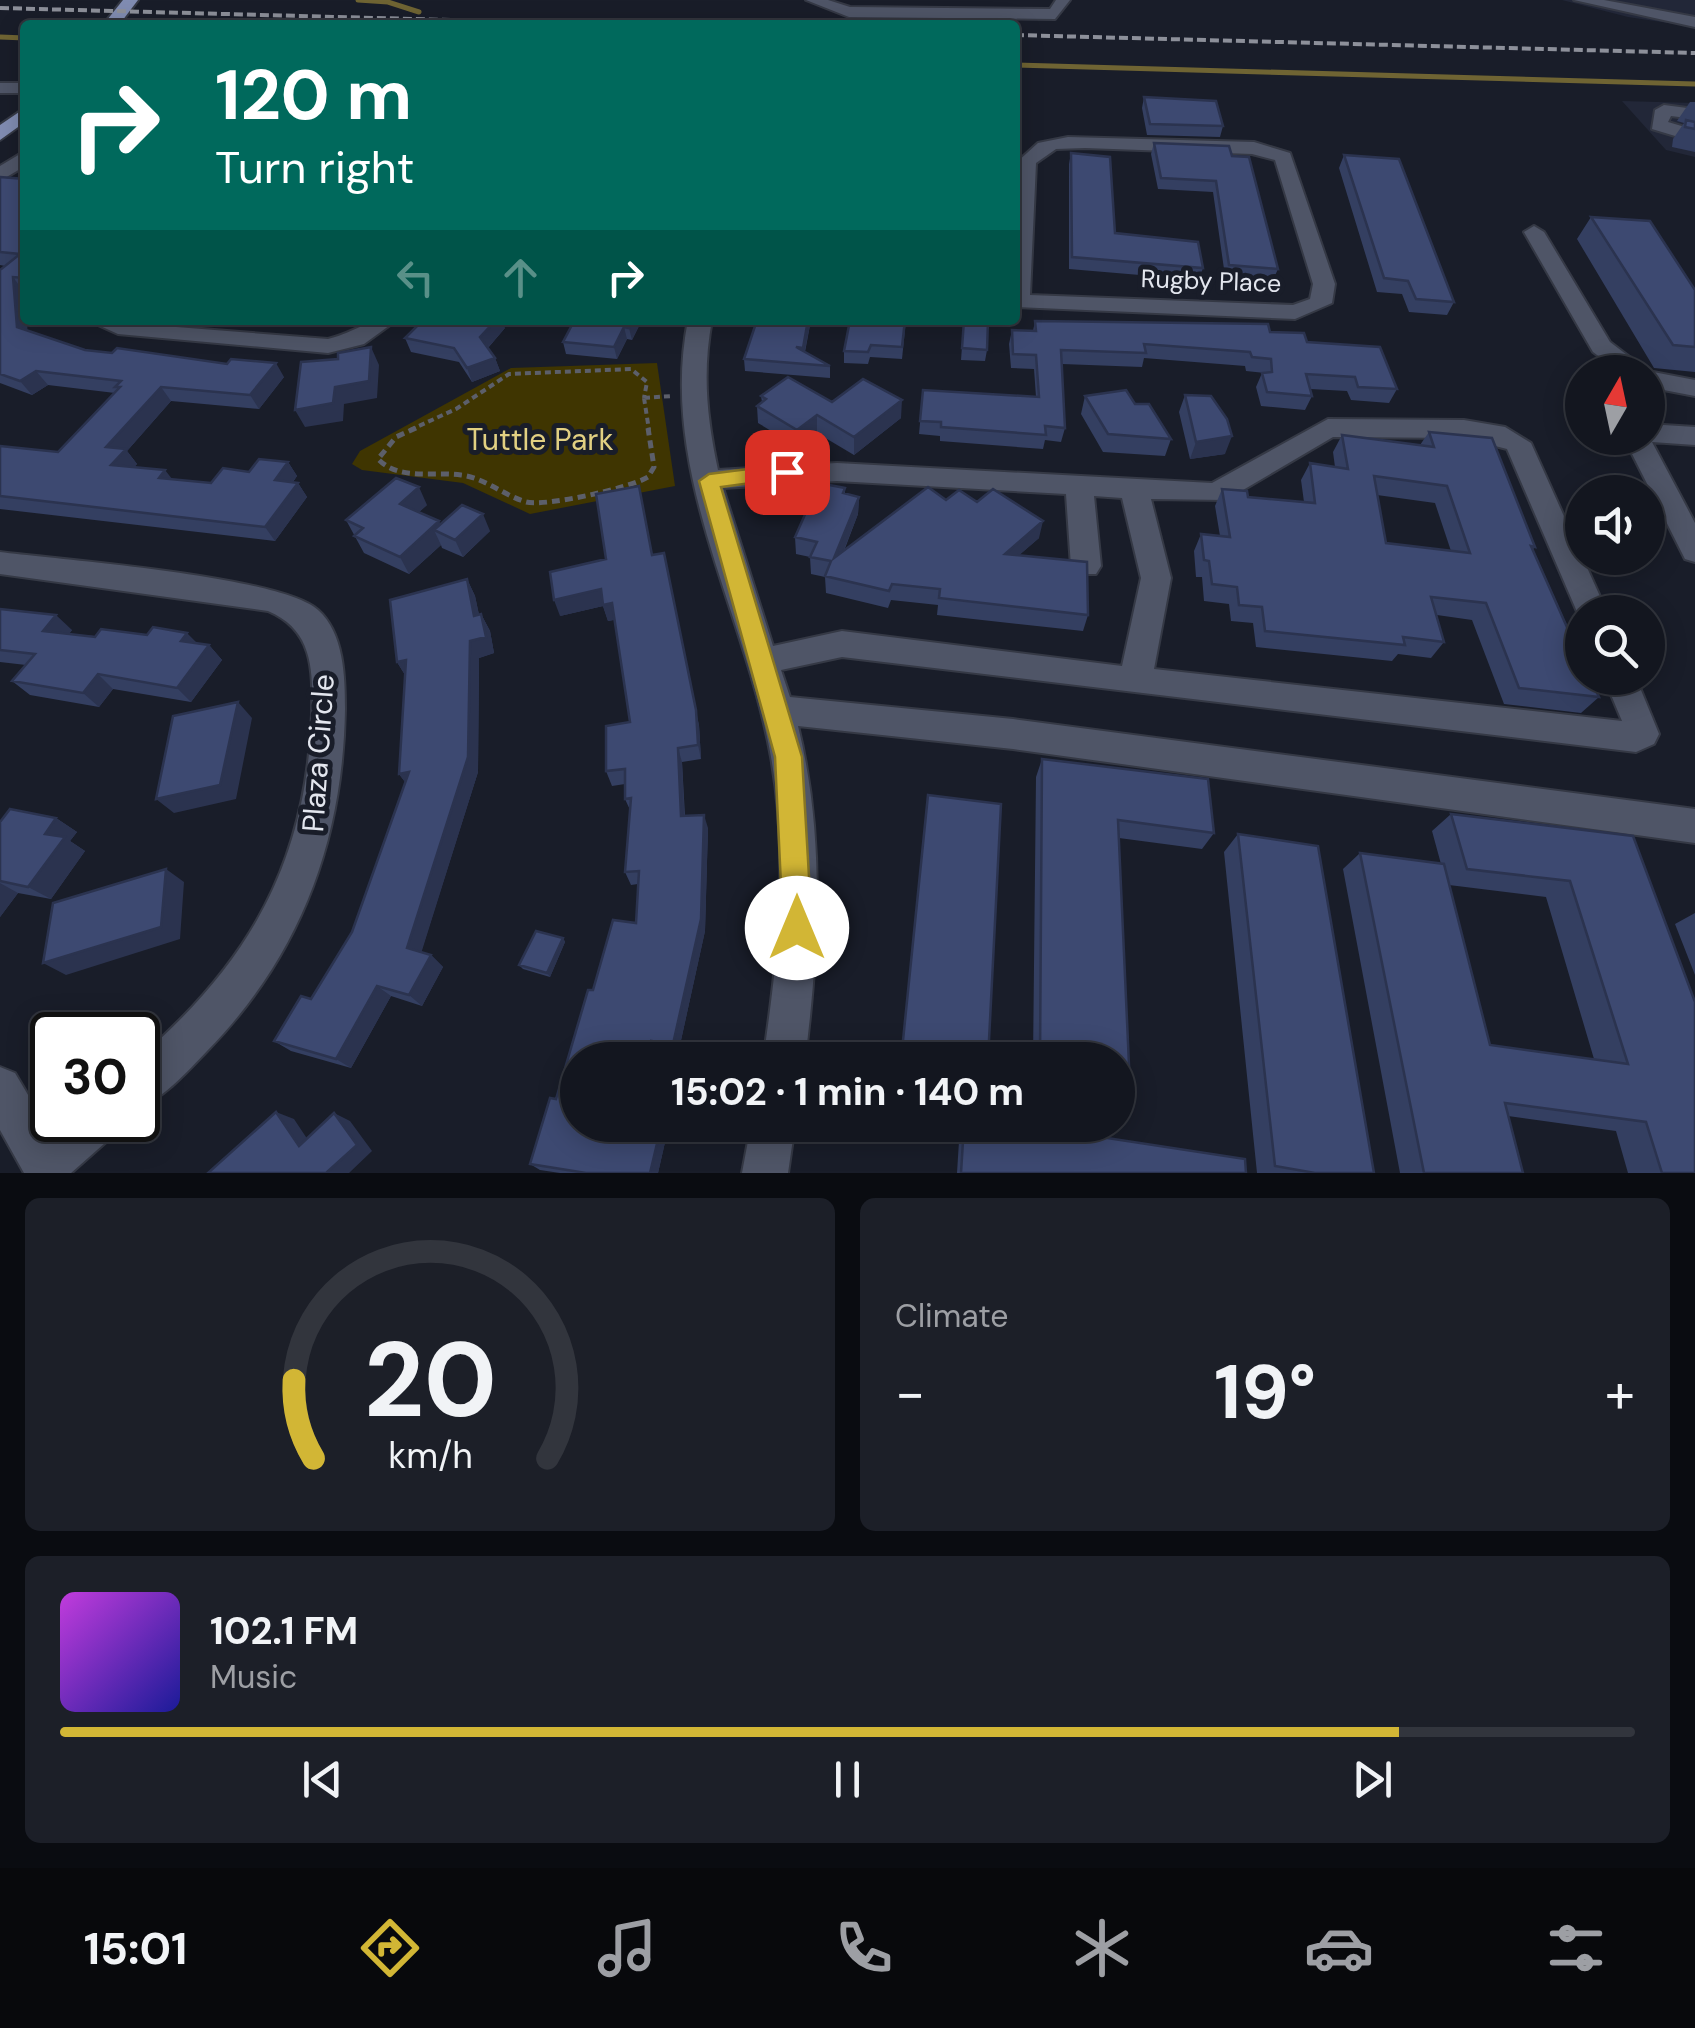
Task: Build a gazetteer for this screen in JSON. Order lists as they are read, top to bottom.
{
  "streets": {
    "street": ["Rugby Place", "Plaza Circle"]
  },
  "parks": ["Tuttle Park"],
  "north": "top",
  "page": {
    "turn": ["120 m", "Turn right"],
    "limit": "30",
    "trip": "15:02 · 1 min · 140 m",
    "tile": "Climate",
    "heat": ["−", "19°", "+"],
    "song": ["102.1 FM", "Music"],
    "tabs": "15:01",
    "gauge": ["20", "km/h"]
  }
}
